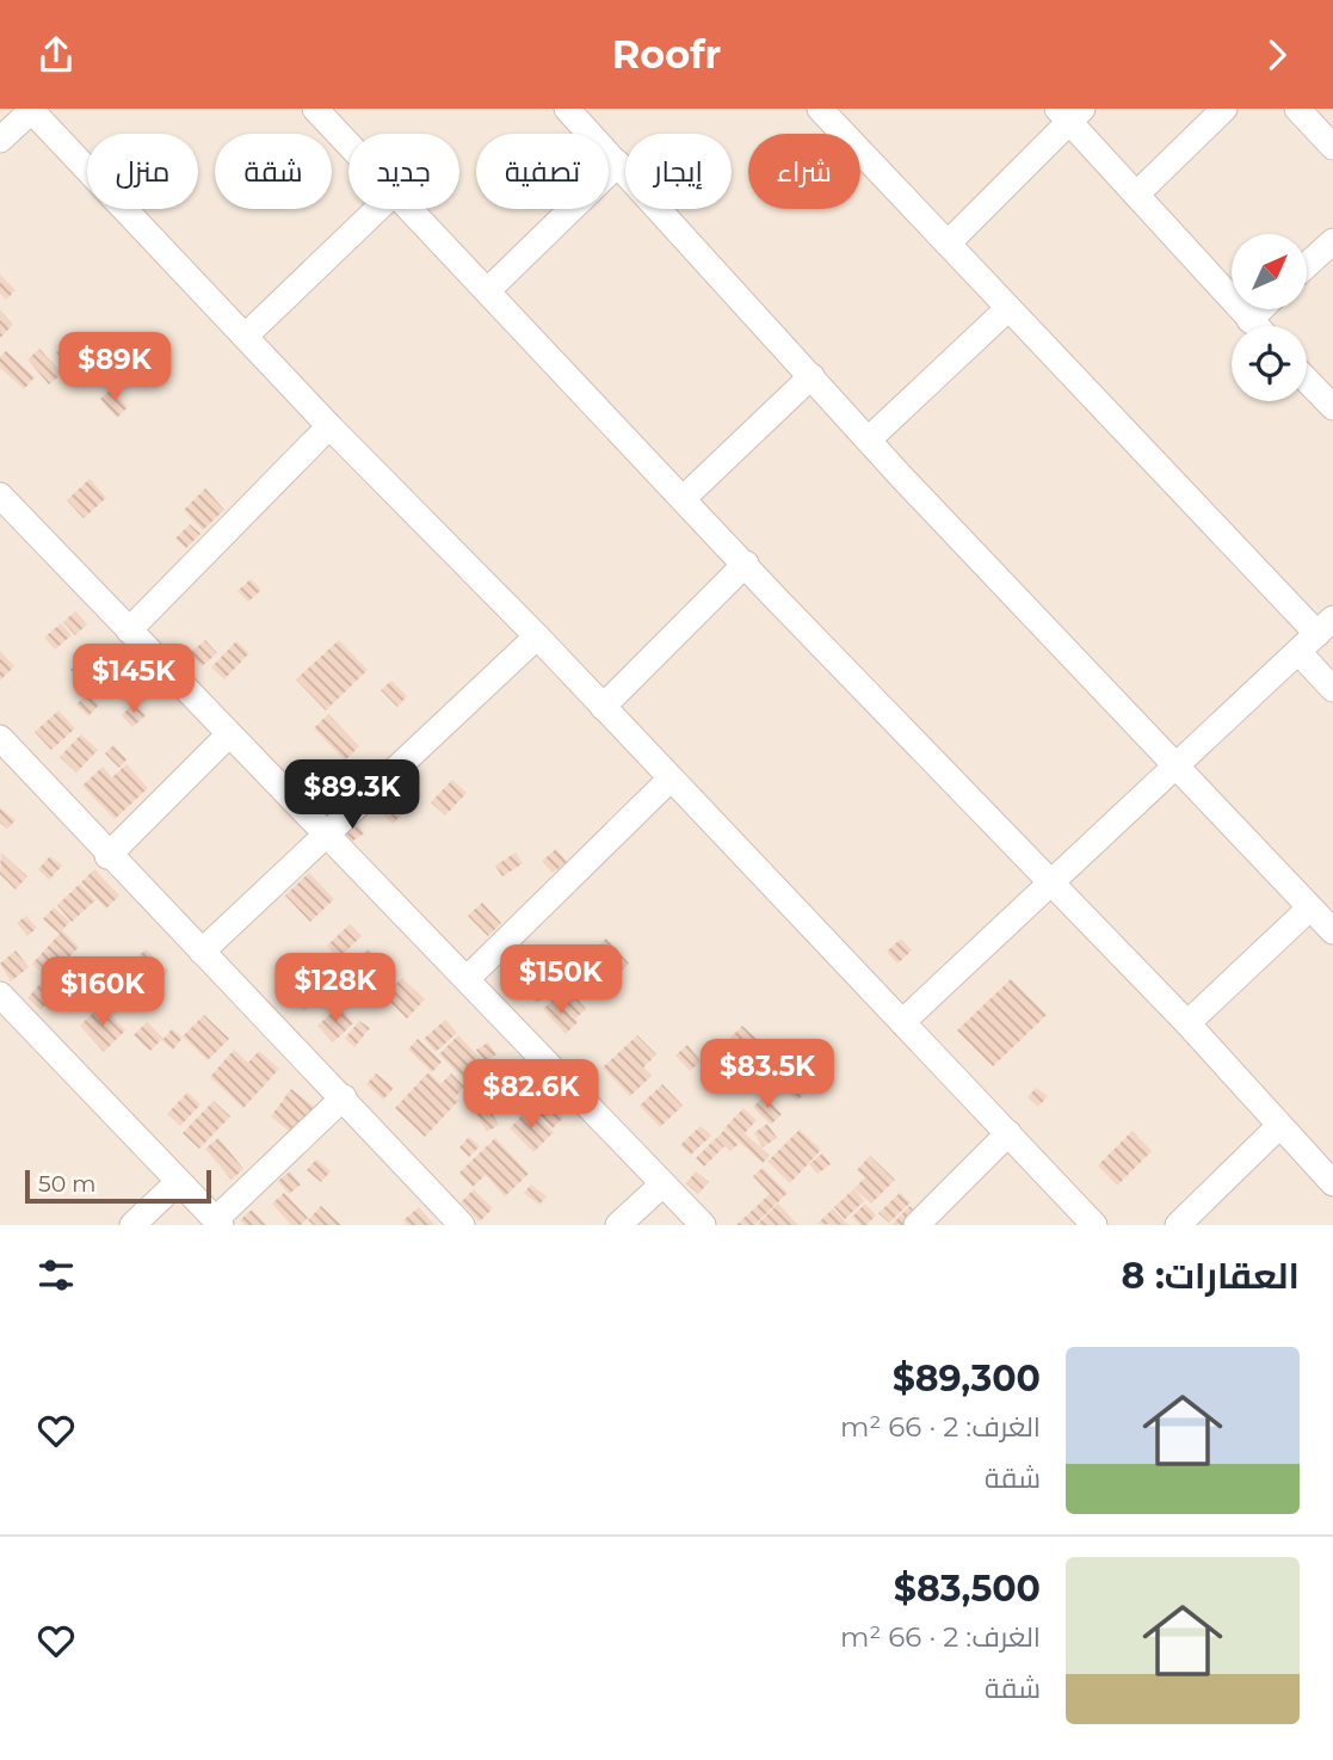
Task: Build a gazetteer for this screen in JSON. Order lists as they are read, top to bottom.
{
  "scale_bar": "50 m",
  "north": "top right",
  "page": {
    "header": "Roofr",
    "chip": [
      "شراء",
      "إيجار",
      "تصفية",
      "جديد",
      "شقة",
      "منزل"
    ],
    "price": [
      "$89K",
      "$145K",
      "$89.3K",
      "$150K",
      "$128K",
      "$160K",
      "$83.5K",
      "$82.6K"
    ],
    "scale": "50 m",
    "heading": "العقارات: 8",
    "list": [
      {
        "name": "$89,300",
        "note": "الغرف: 2 · 66 m² · شقة"
      },
      {
        "name": "$83,500",
        "note": "الغرف: 2 · 66 m² · شقة"
      }
    ]
  }
}
